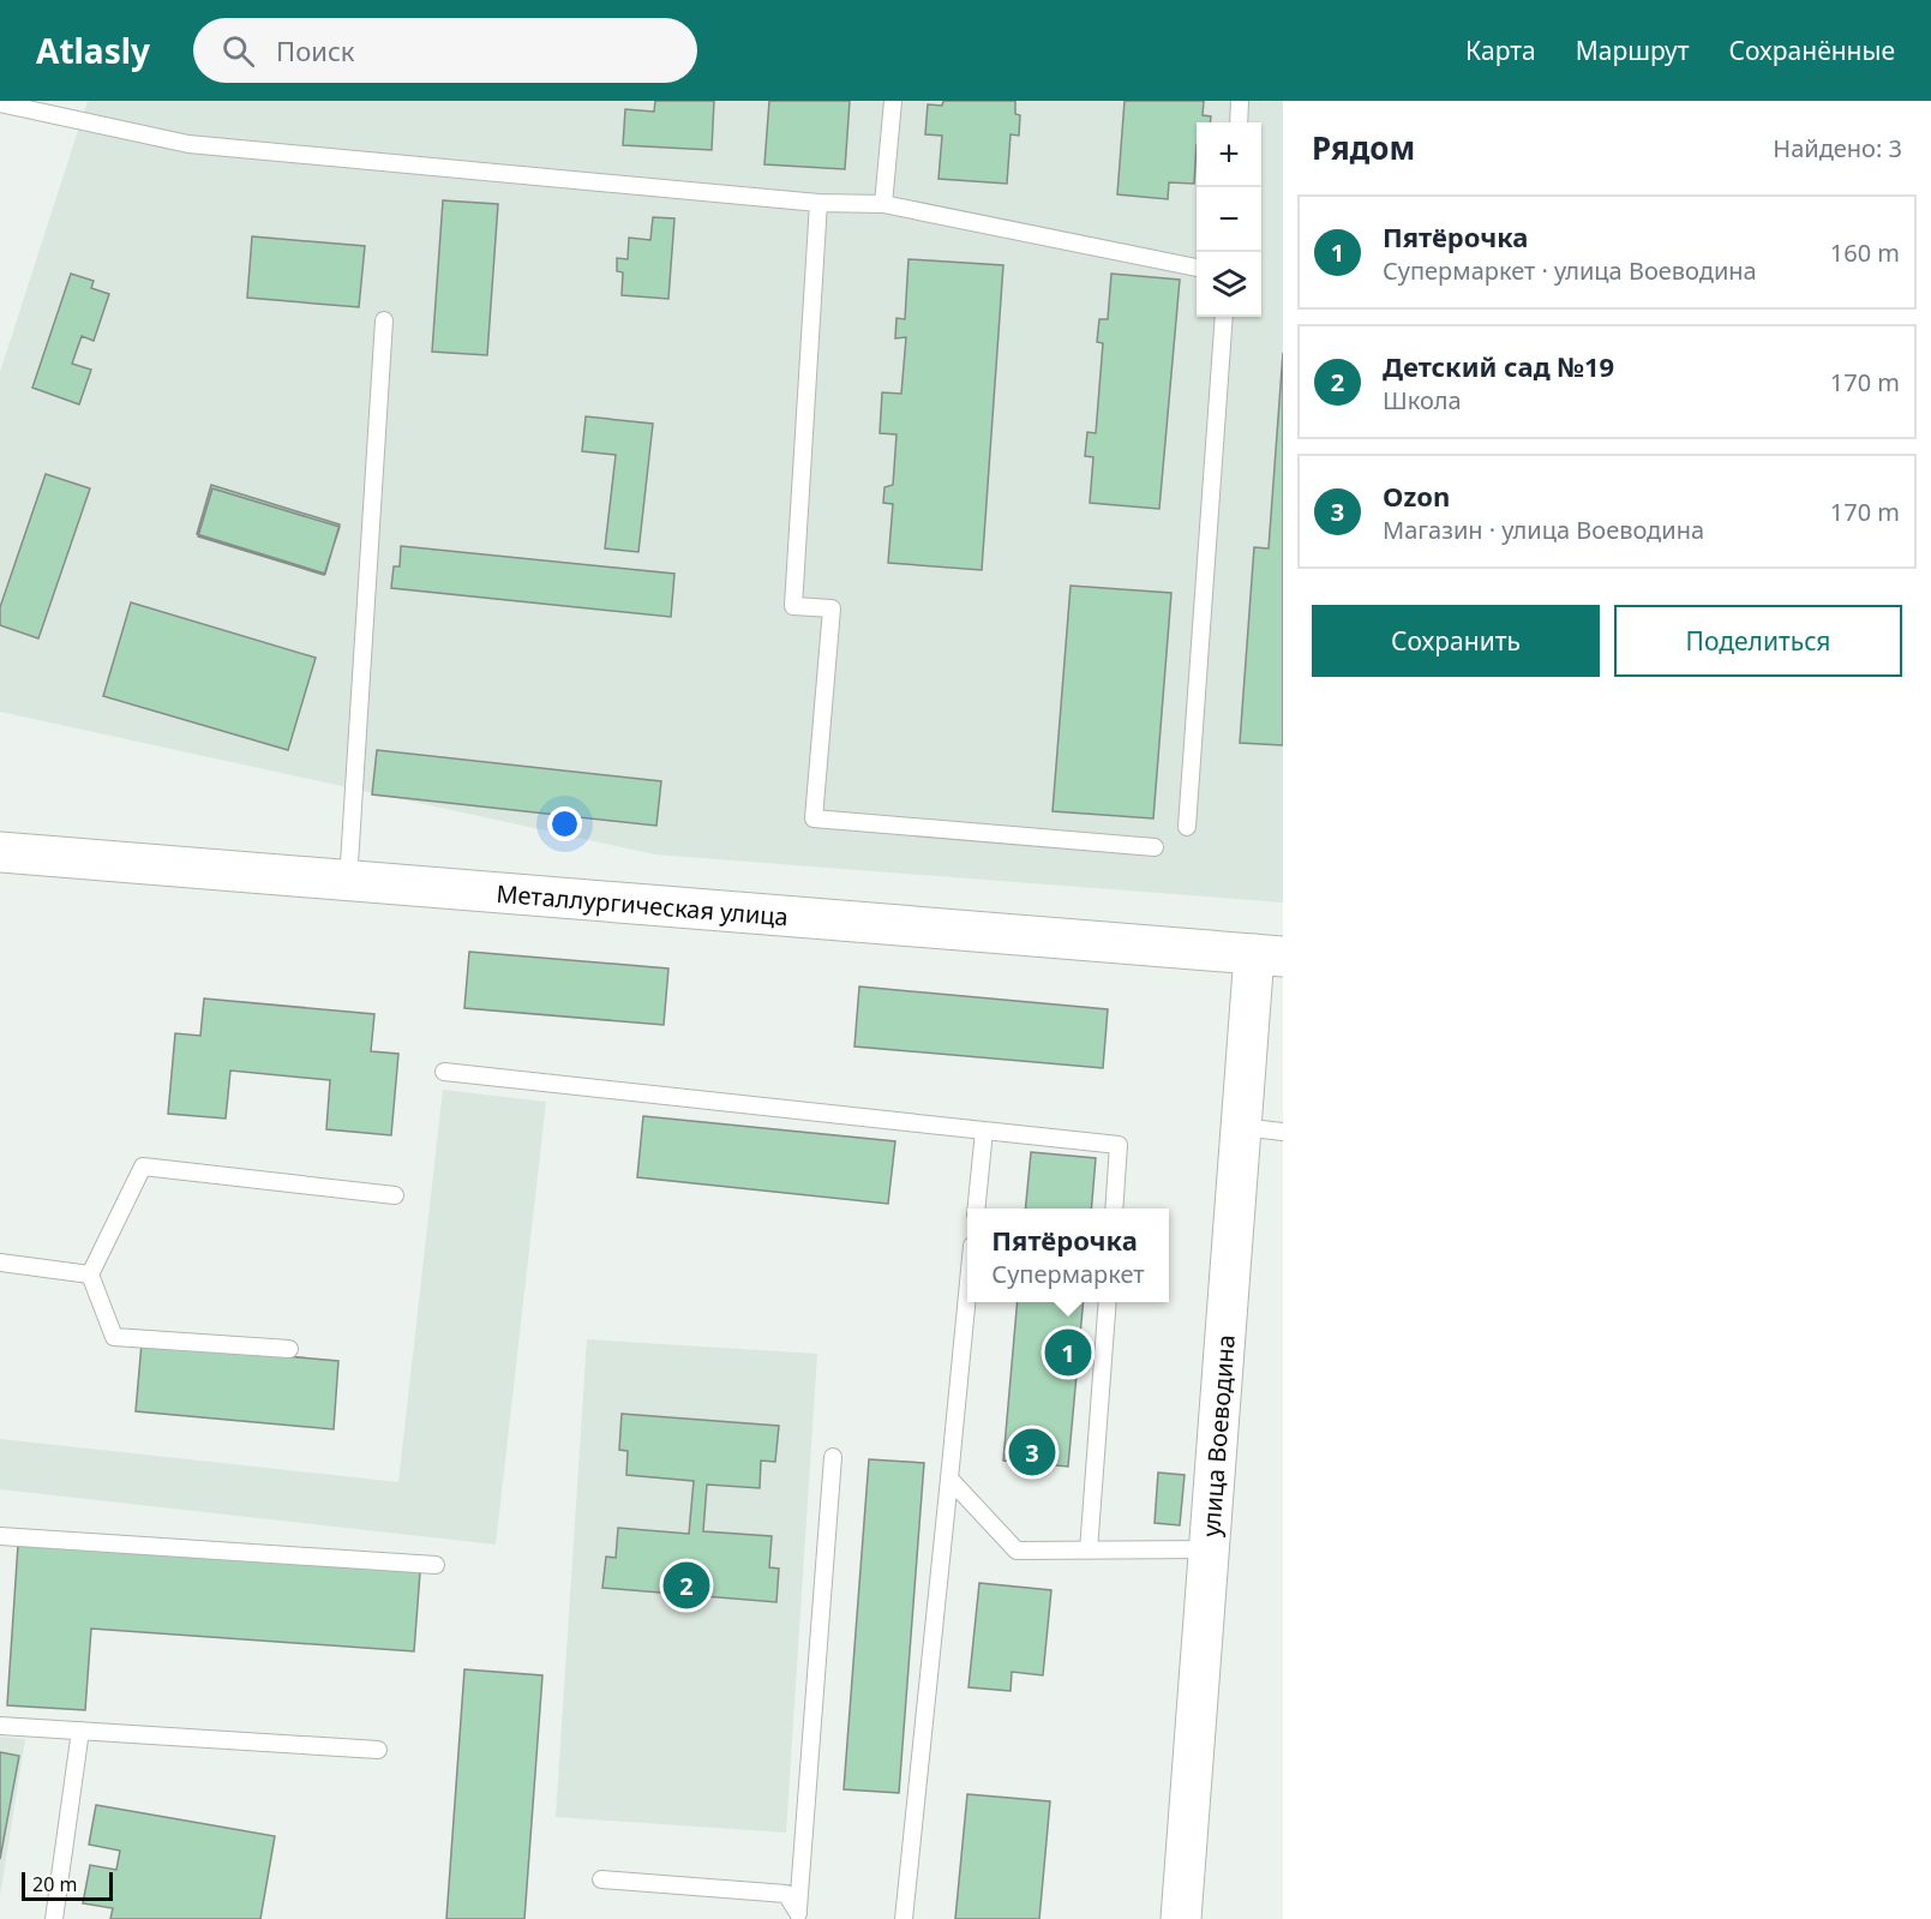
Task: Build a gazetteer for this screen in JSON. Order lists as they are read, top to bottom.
{
  "streets": {
    "street": ["Металлургическая улица", "улица Воеводина"]
  },
  "crossings": [
    ["Металлургическая улица", "улица Воеводина"]
  ],
  "scale_bar": "20 m",
  "page": {
    "header": "Atlasly",
    "search": "Поиск",
    "nav": ["Карта", "Маршрут", "Сохранённые"],
    "heading": ["Рядом", "Найдено: 3"],
    "map_buttons": ["+", "−"],
    "list": [
      {
        "mark": "1",
        "name": "Пятёрочка",
        "note": "Супермаркет · улица Воеводина",
        "value": "160 m"
      },
      {
        "mark": "2",
        "name": "Детский сад №19",
        "note": "Школа",
        "value": "170 m"
      },
      {
        "mark": "3",
        "name": "Ozon",
        "note": "Магазин · улица Воеводина",
        "value": "170 m"
      }
    ],
    "buttons": ["Сохранить", "Поделиться"],
    "popup": ["Пятёрочка", "Супермаркет"],
    "pins": ["1", "3", "2"],
    "scale": "20 m"
  }
}
